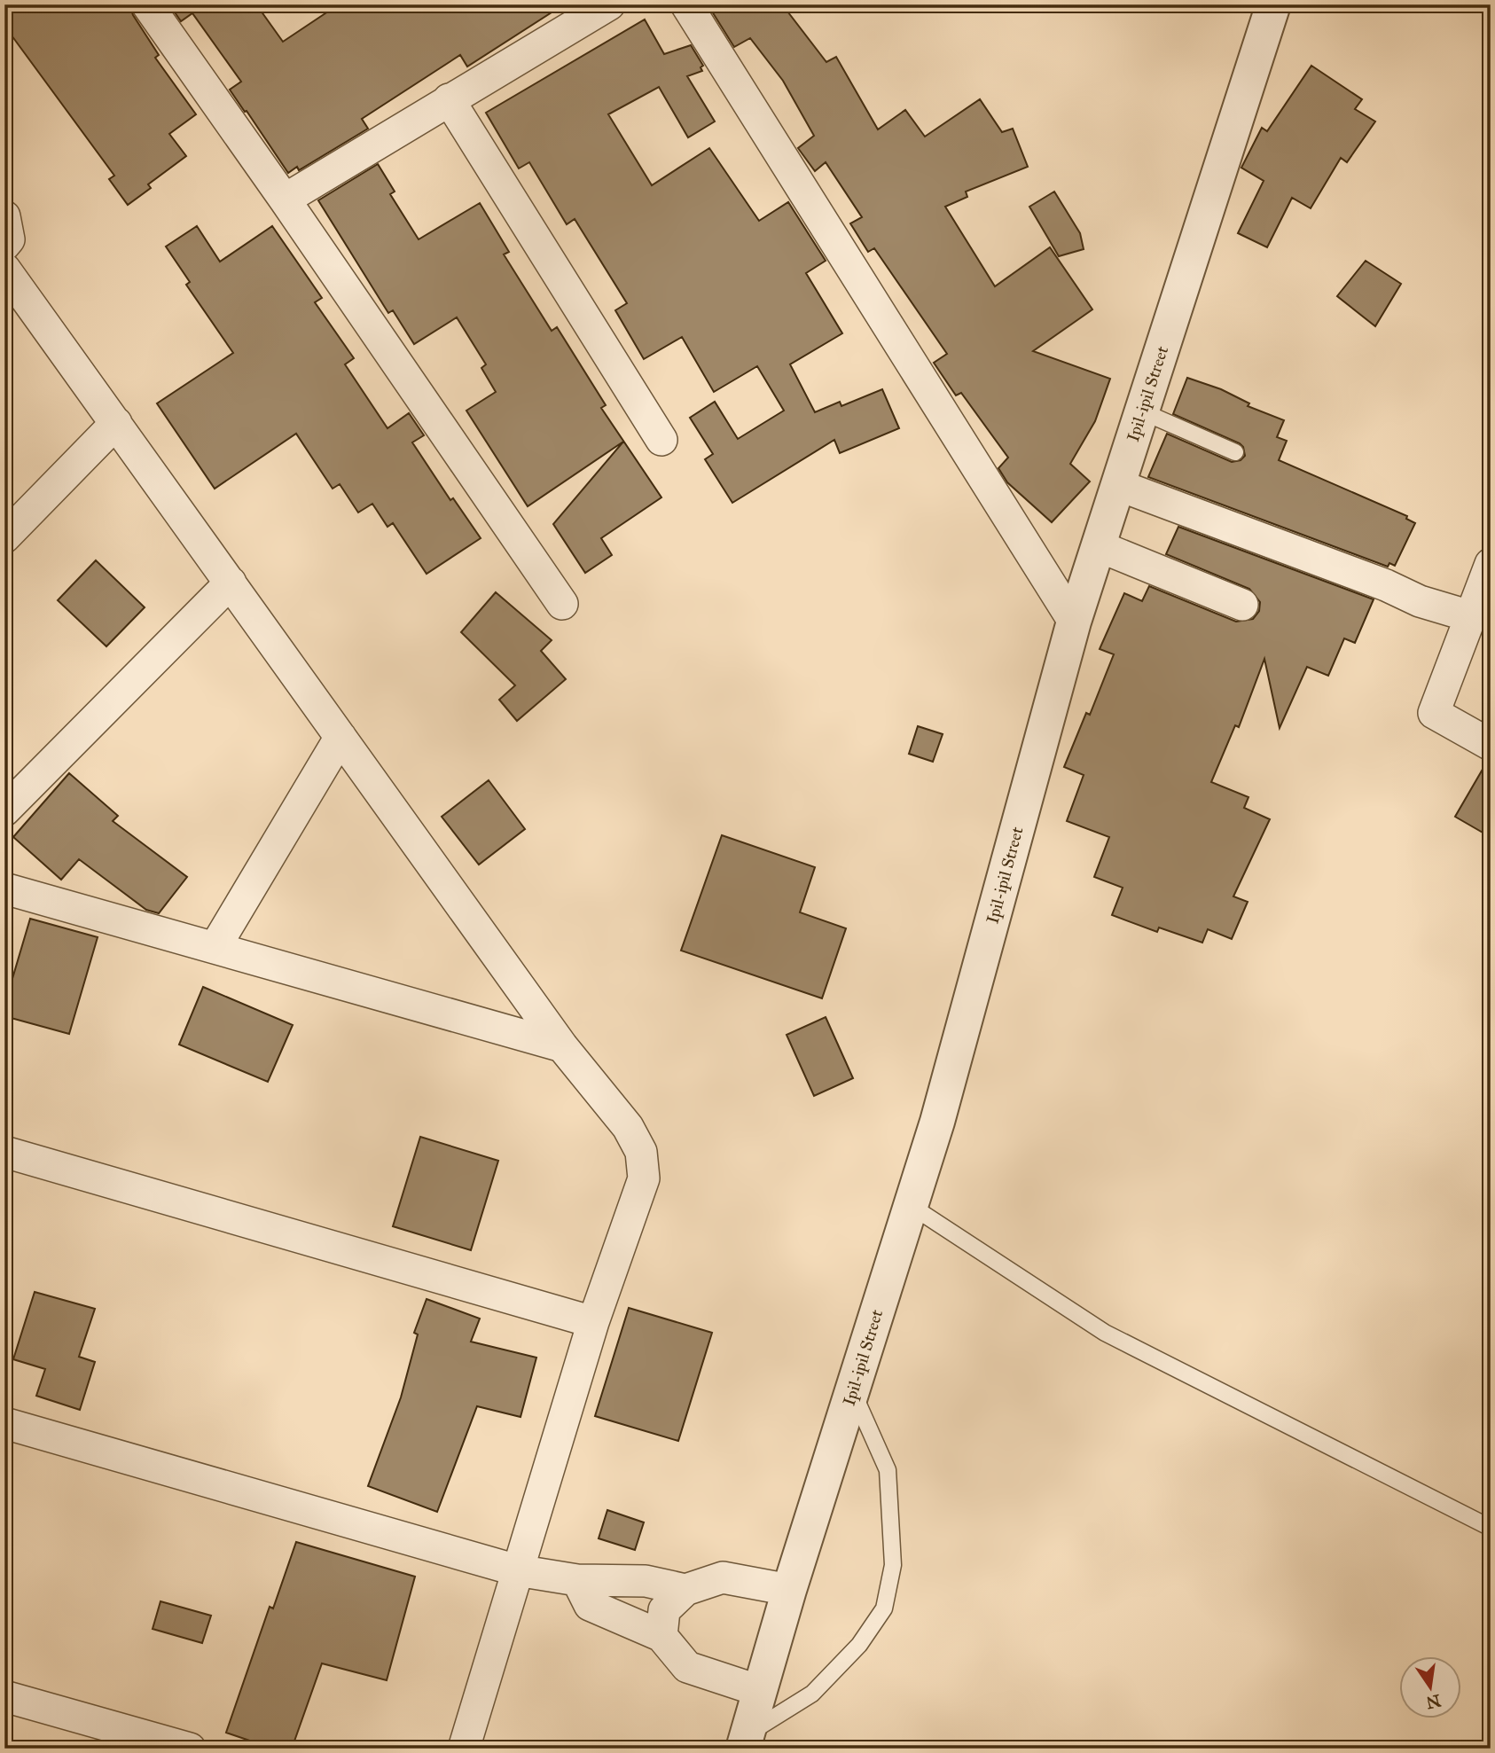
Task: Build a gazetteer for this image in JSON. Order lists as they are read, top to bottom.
{
  "streets": {
    "street": ["Ipil-ipil Street"]
  },
  "north": "bottom"
}
